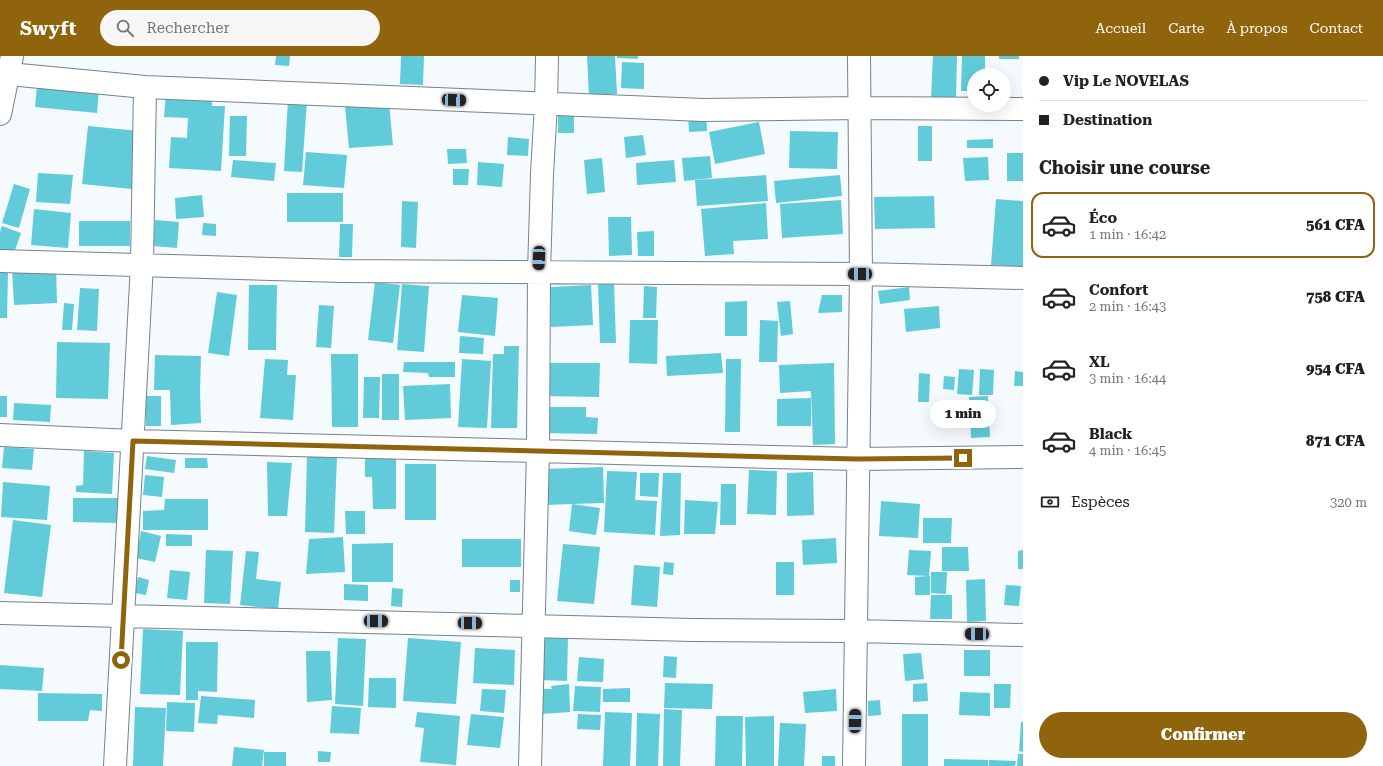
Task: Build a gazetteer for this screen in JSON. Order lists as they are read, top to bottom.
{
  "page": {
    "header": "Swyft",
    "search": "Rechercher",
    "nav": [
      "Accueil",
      "Carte",
      "À propos",
      "Contact"
    ],
    "banner": ["Vip Le NOVELAS", "Destination"],
    "heading": "Choisir une course",
    "list": [
      {
        "name": "Éco",
        "note": "1 min · 16:42",
        "value": "561 CFA"
      },
      {
        "name": "Confort",
        "note": "2 min · 16:43",
        "value": "758 CFA"
      },
      {
        "name": "XL",
        "note": "3 min · 16:44",
        "value": "954 CFA"
      },
      {
        "name": "Black",
        "note": "4 min · 16:45",
        "value": "871 CFA"
      }
    ],
    "bubble": "1 min",
    "pay": ["Espèces", "320 m"],
    "buttons": "Confirmer"
  }
}
